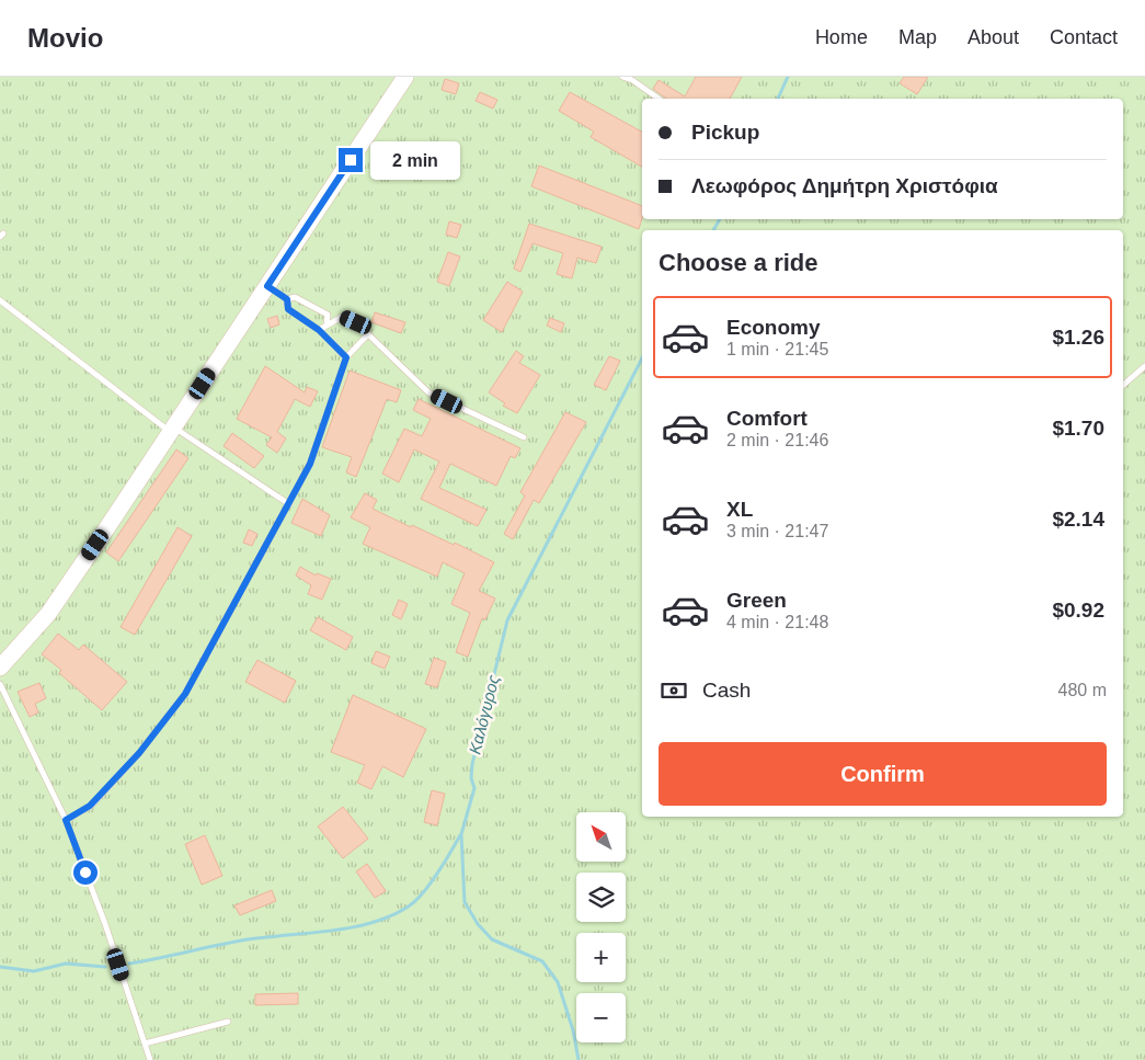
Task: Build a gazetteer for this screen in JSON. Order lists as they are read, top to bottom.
{
  "water": ["Καλόγυρος"],
  "north": "top left",
  "page": {
    "header": "Movio",
    "nav": [
      "Home",
      "Map",
      "About",
      "Contact"
    ],
    "banner": ["Pickup", "Λεωφόρος Δημήτρη Χριστόφια"],
    "bubble": "2 min",
    "heading": "Choose a ride",
    "list": [
      {
        "name": "Economy",
        "note": "1 min · 21:45",
        "value": "$1.26"
      },
      {
        "name": "Comfort",
        "note": "2 min · 21:46",
        "value": "$1.70"
      },
      {
        "name": "XL",
        "note": "3 min · 21:47",
        "value": "$2.14"
      },
      {
        "name": "Green",
        "note": "4 min · 21:48",
        "value": "$0.92"
      }
    ],
    "pay": ["Cash", "480 m"],
    "buttons": "Confirm",
    "map_buttons": ["+", "−"]
  }
}
